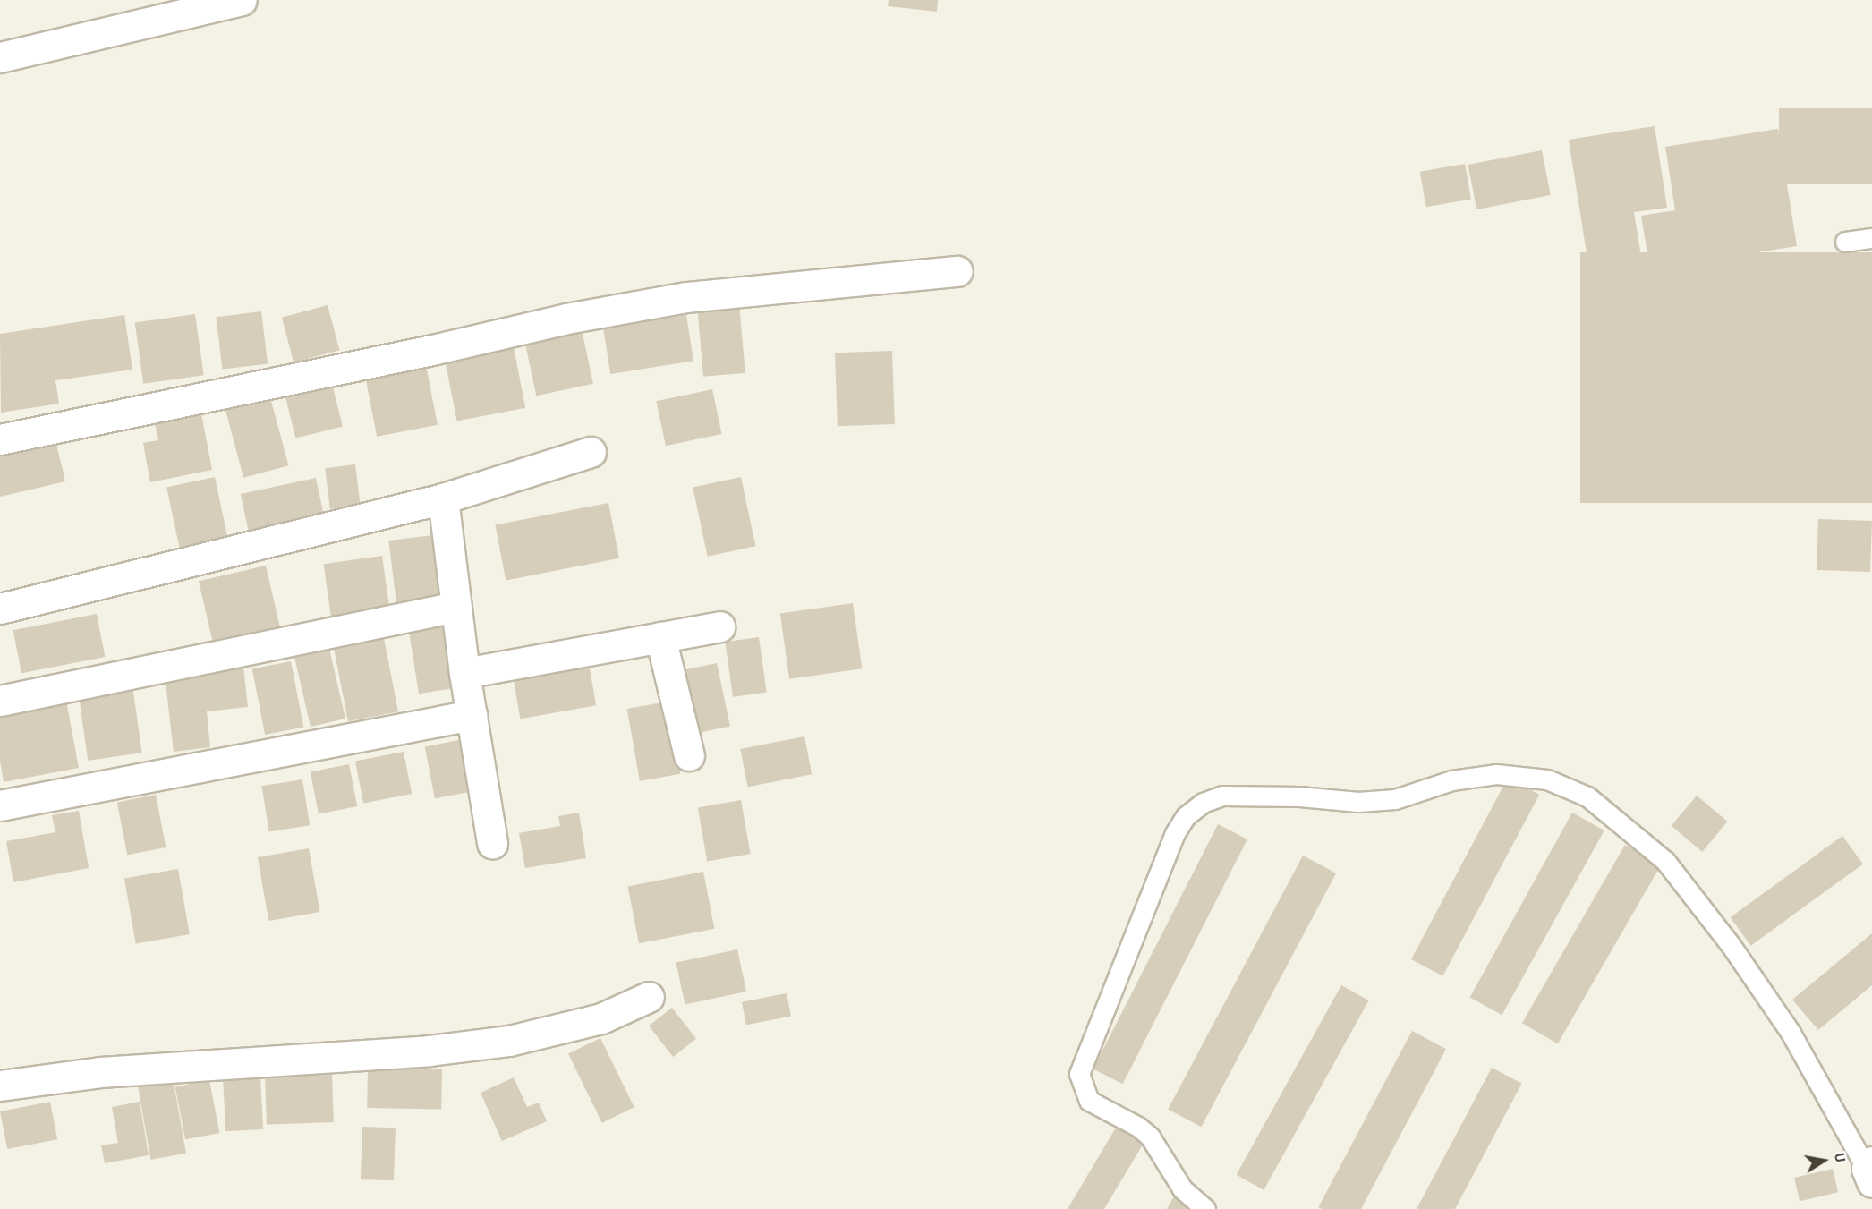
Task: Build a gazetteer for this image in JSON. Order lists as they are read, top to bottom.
{
  "north": "right"
}
